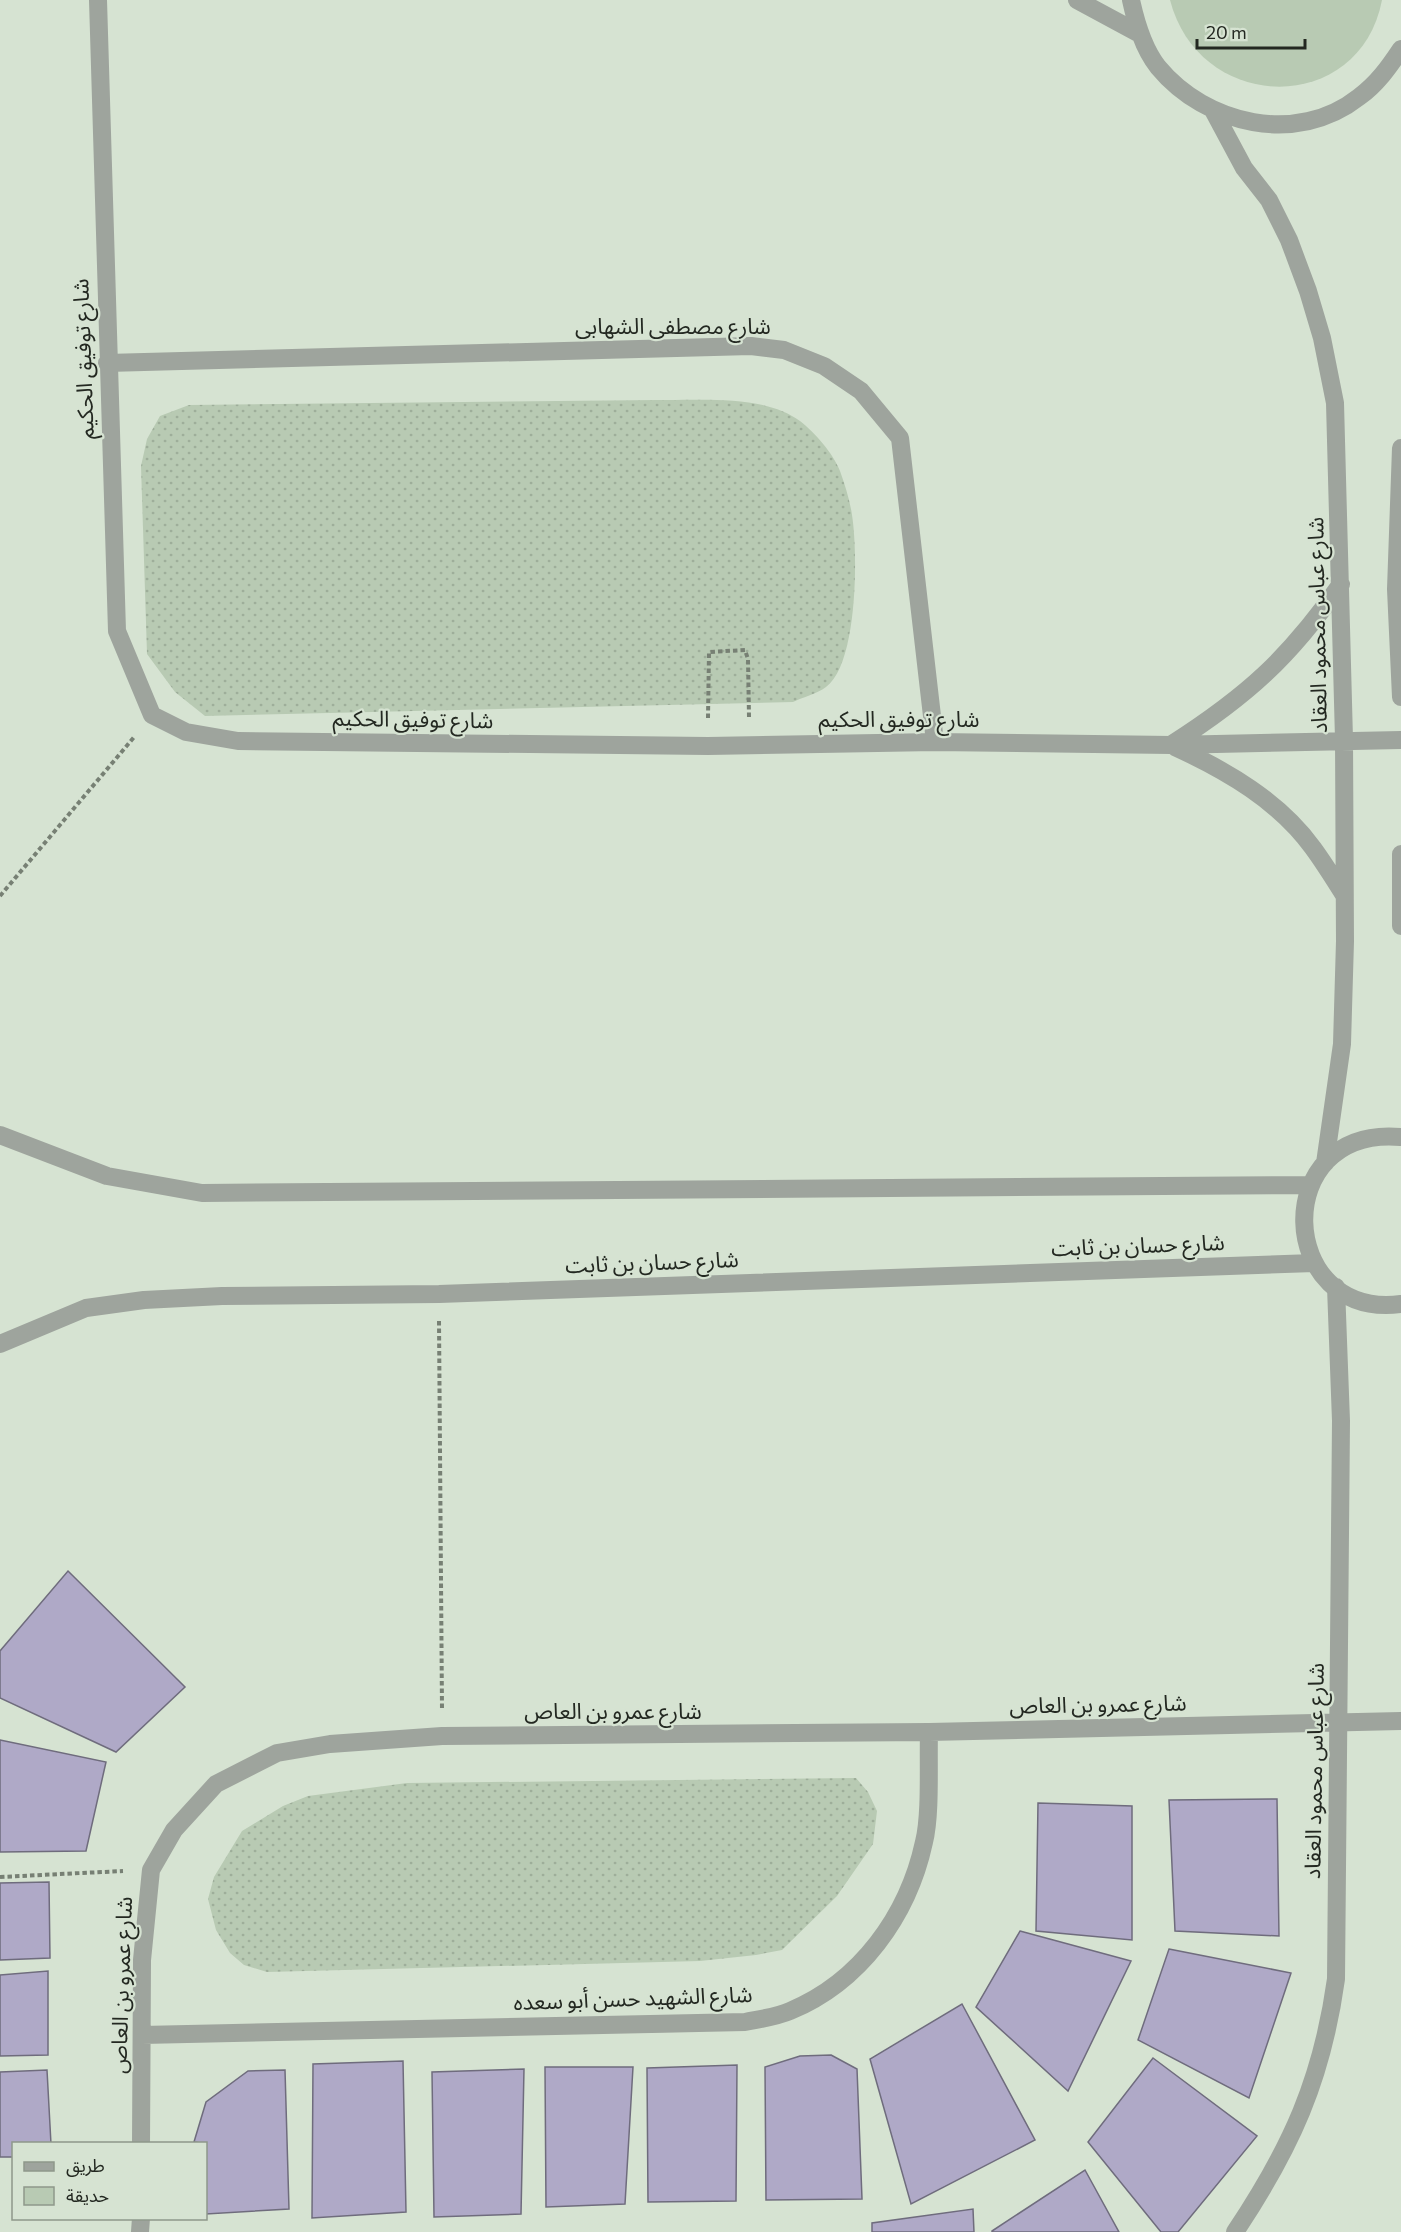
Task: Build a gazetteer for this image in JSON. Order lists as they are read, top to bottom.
{
  "streets": {
    "street": [
      "شارع مصطفى الشهابى",
      "شارع توفيق الحكيم",
      "شارع عباس محمود العقاد",
      "شارع حسان بن ثابت",
      "شارع عمرو بن العاص",
      "شارع الشهيد حسن أبو سعده"
    ]
  },
  "crossings": [
    ["شارع مصطفى الشهابى", "شارع توفيق الحكيم"],
    ["شارع توفيق الحكيم", "شارع عباس محمود العقاد"],
    ["شارع عباس محمود العقاد", "شارع عمرو بن العاص"],
    ["شارع عمرو بن العاص", "شارع الشهيد حسن أبو سعده"]
  ],
  "legend": ["طريق", "حديقة"],
  "scale_bar": "20 m"
}
